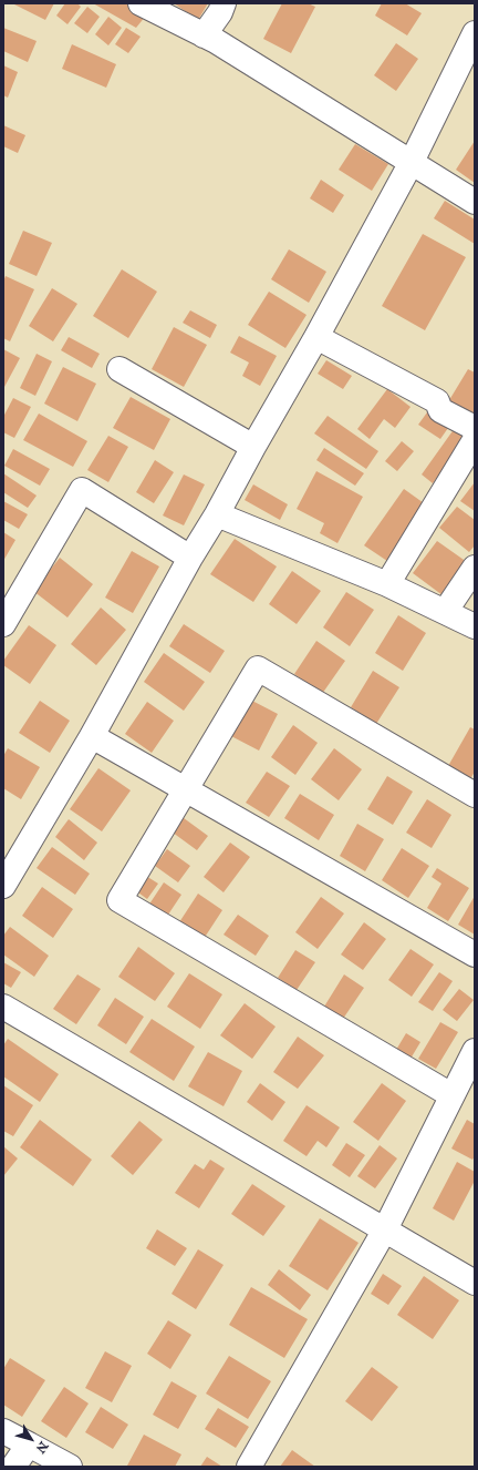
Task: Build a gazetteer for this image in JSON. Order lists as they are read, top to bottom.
{
  "north": "bottom right"
}
